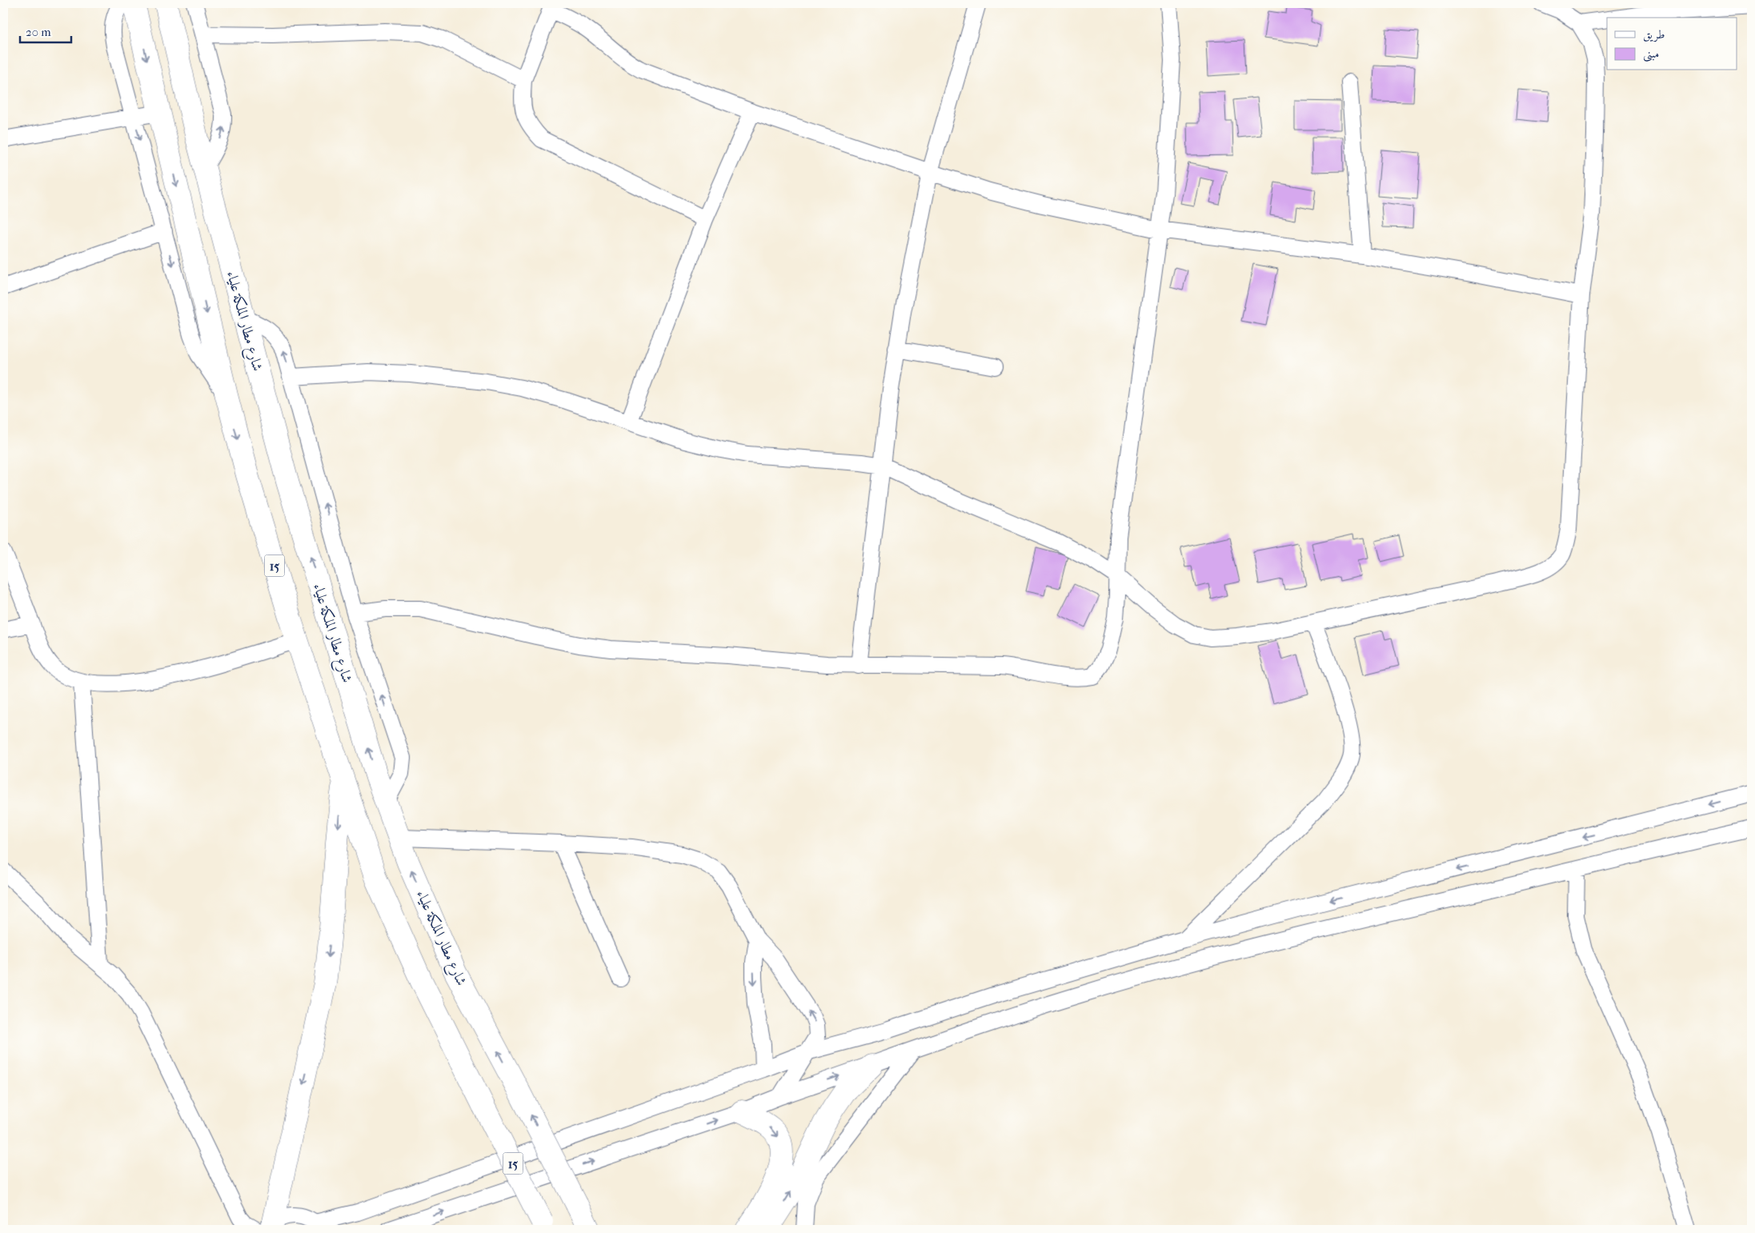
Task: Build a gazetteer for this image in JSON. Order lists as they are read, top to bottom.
{
  "streets": {
    "highway": ["شارع مطار الملكة علياء", "15"]
  },
  "legend": ["طريق", "مبنى"],
  "scale_bar": "20 m"
}
